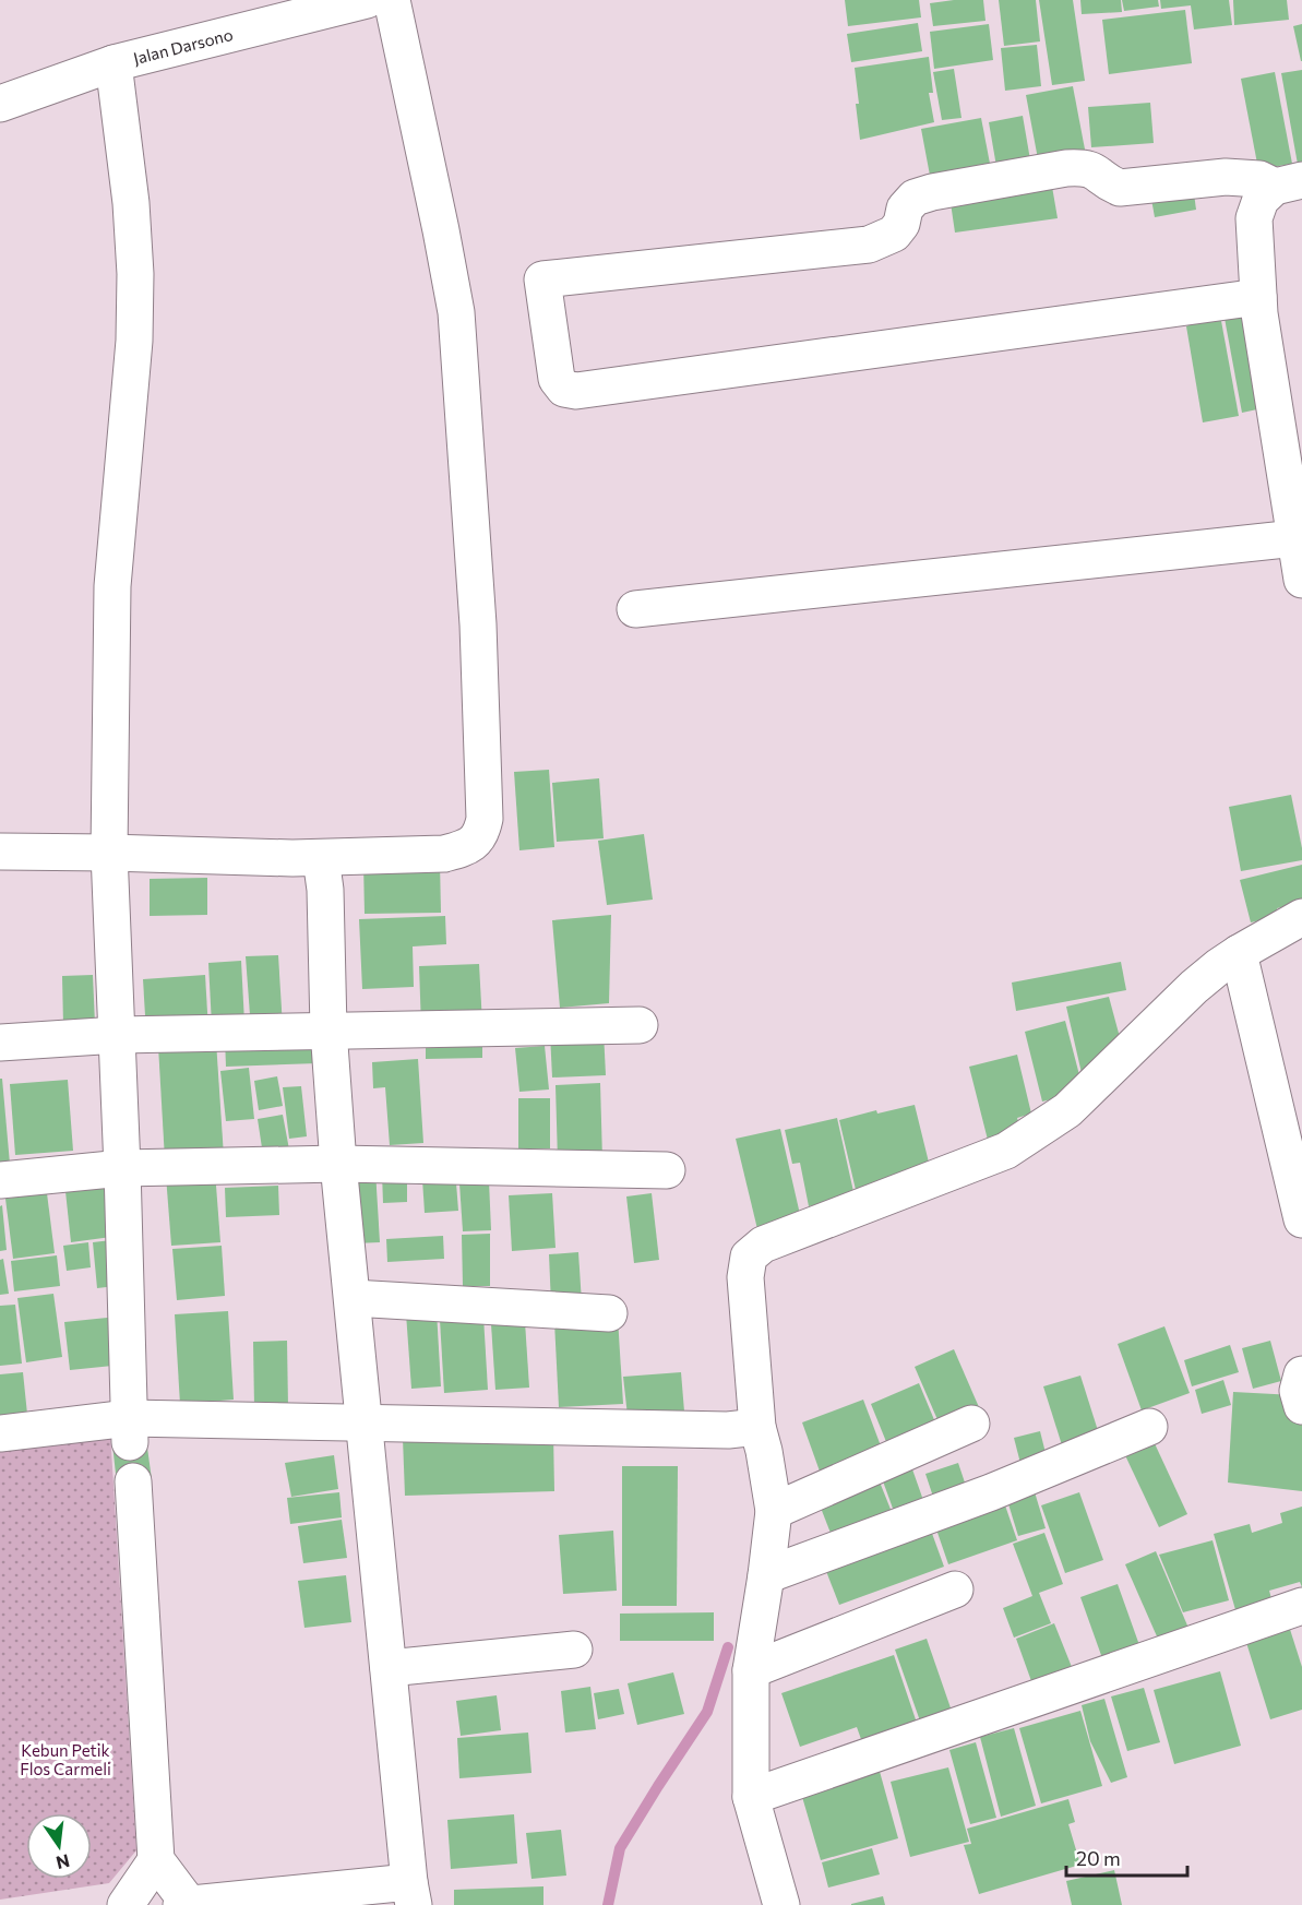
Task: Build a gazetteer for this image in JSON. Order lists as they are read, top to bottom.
{
  "streets": {
    "street": ["Jalan Darsono"]
  },
  "parks": ["Kebun Petik Flos Carmeli"],
  "scale_bar": "20 m",
  "north": "bottom"
}
